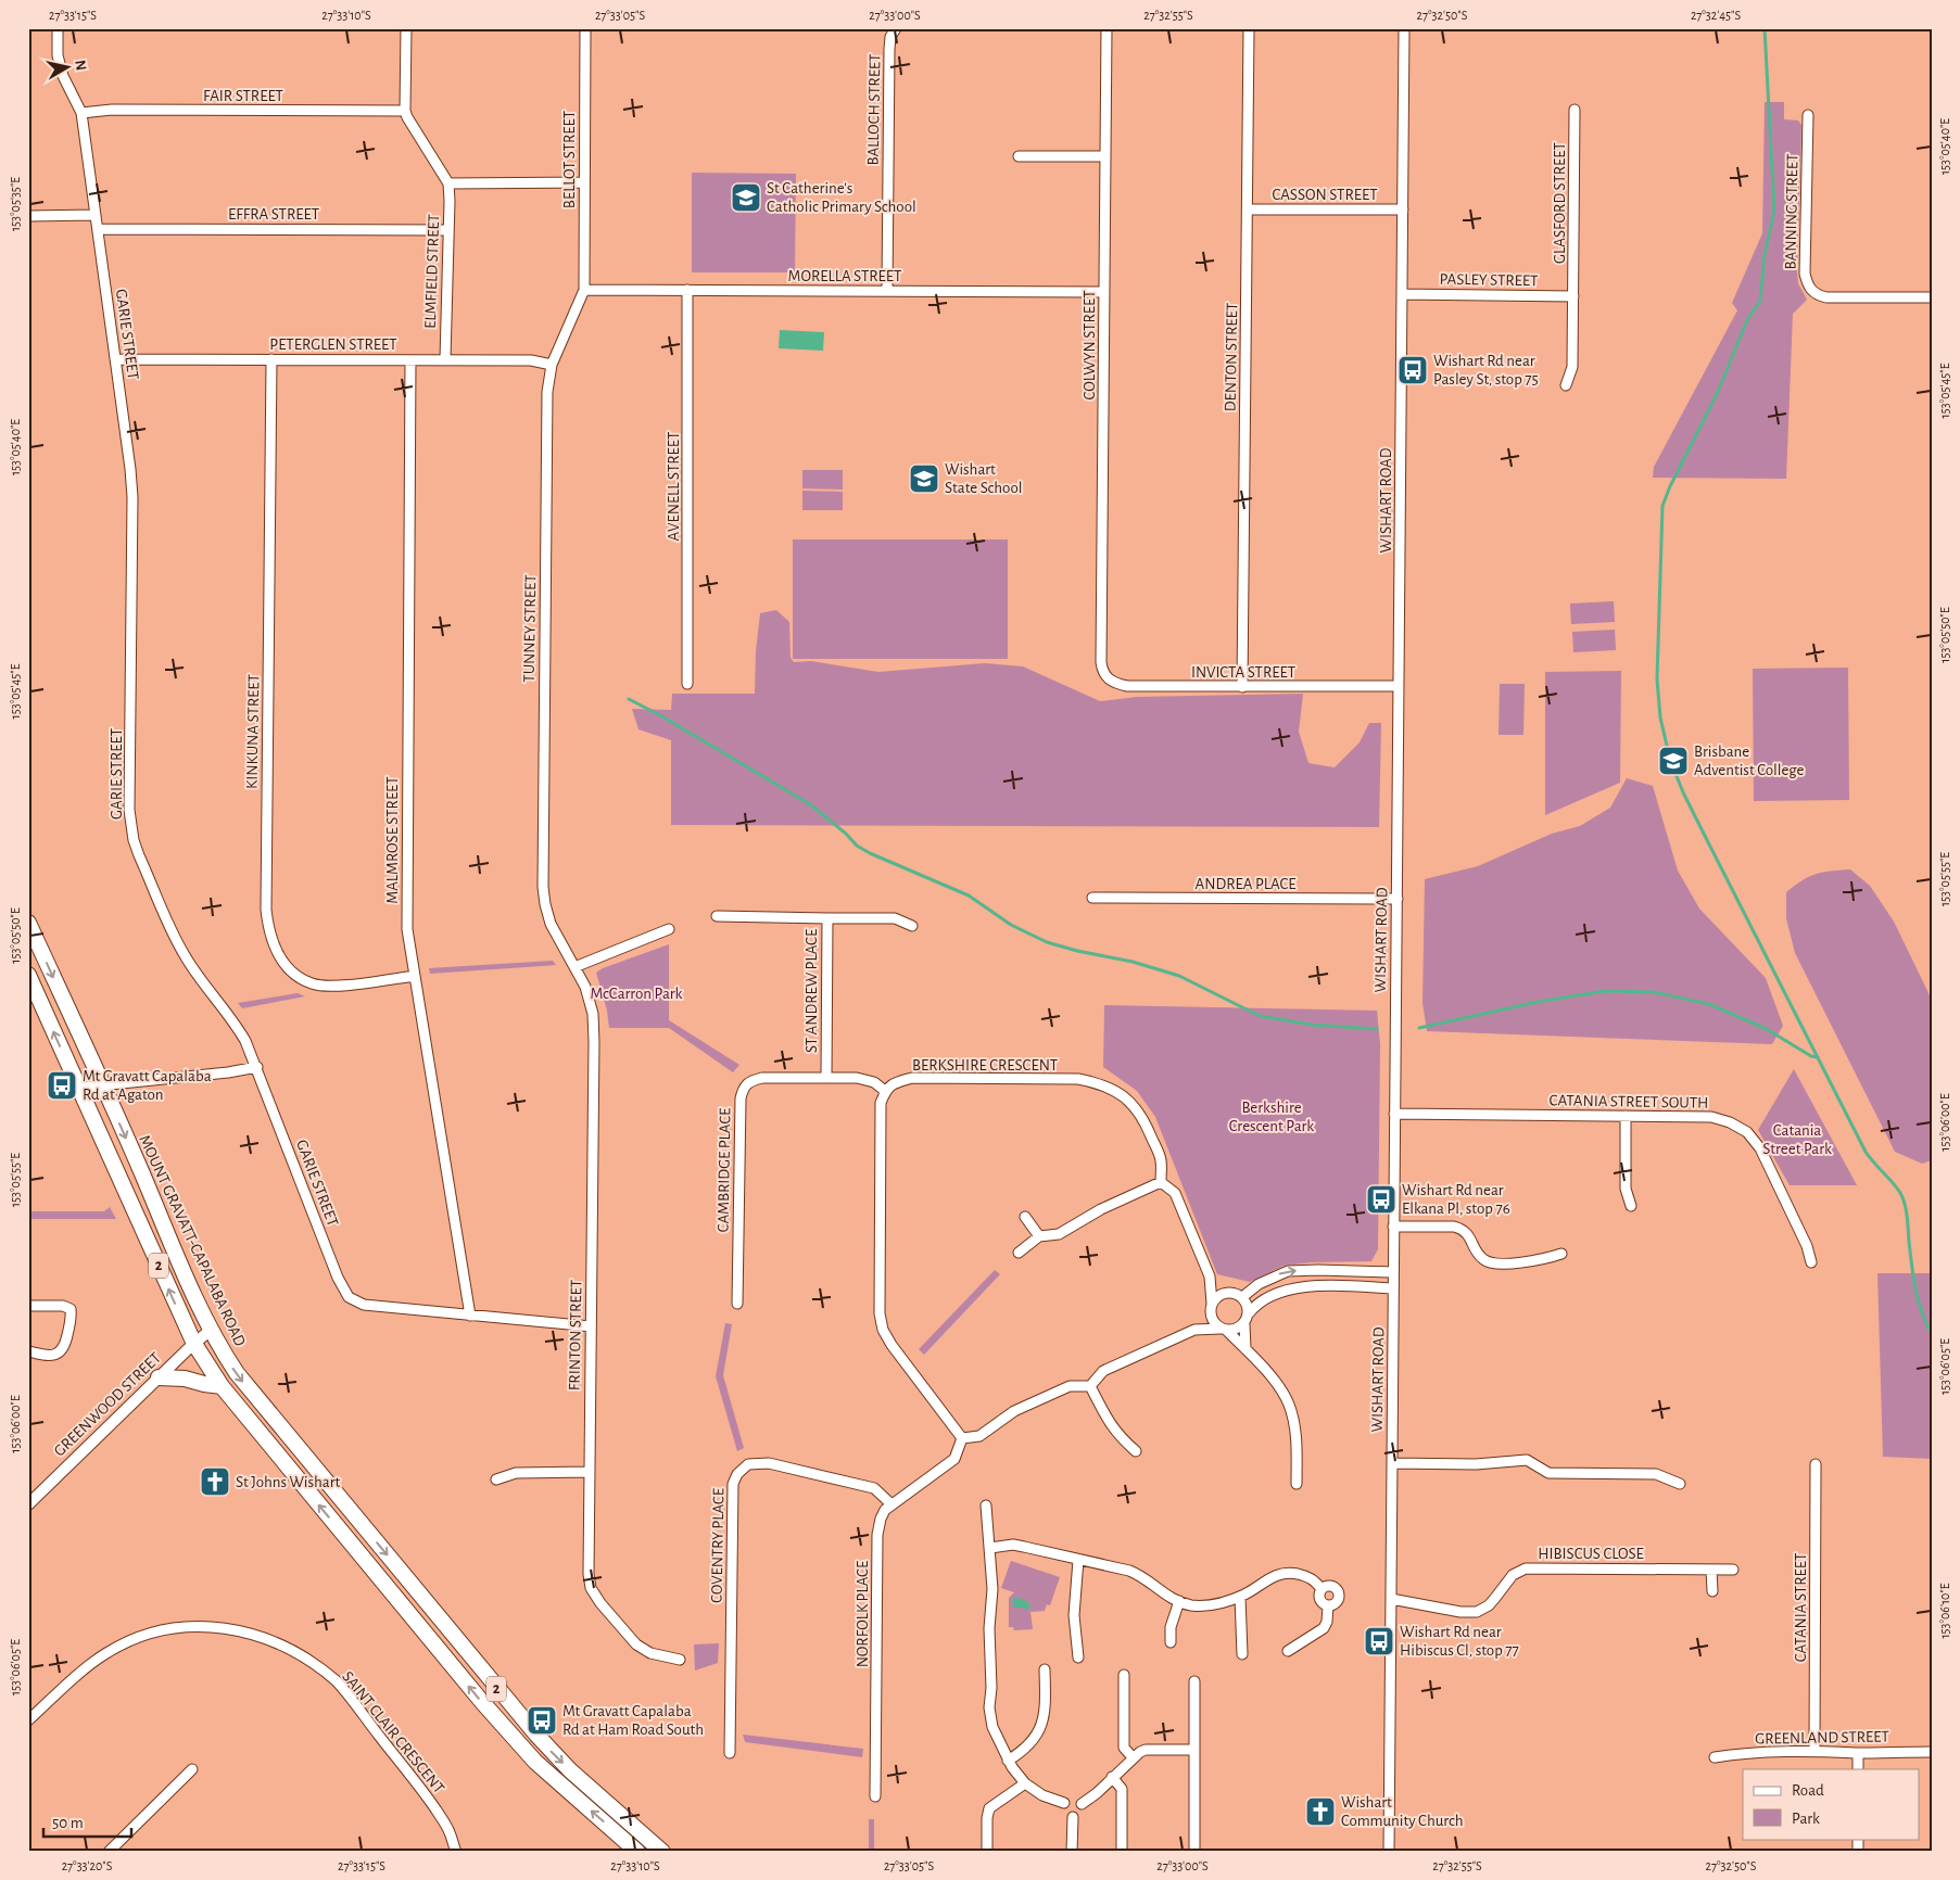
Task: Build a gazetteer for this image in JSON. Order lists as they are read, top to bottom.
{
  "streets": {
    "highway": ["MOUNT GRAVATT-CAPALABA ROAD", "2"],
    "street": [
      "FAIR STREET",
      "BALLOCH STREET",
      "BELLOT STREET",
      "CASSON STREET",
      "GLASFORD STREET",
      "BANNING STREET",
      "EFFRA STREET",
      "ELMFIELD STREET",
      "MORELLA STREET",
      "PASLEY STREET",
      "GARIE STREET",
      "PETERGLEN STREET",
      "COLWYN STREET",
      "DENTON STREET",
      "AVENELL STREET",
      "WISHART ROAD",
      "TUNNEY STREET",
      "INVICTA STREET",
      "KINKUNA STREET",
      "MALMROSE STREET",
      "ANDREA PLACE",
      "ST ANDREW PLACE",
      "BERKSHIRE CRESCENT",
      "CATANIA STREET SOUTH",
      "CAMBRIDGE PLACE",
      "FRINTON STREET",
      "GREENWOOD STREET",
      "COVENTRY PLACE",
      "HIBISCUS CLOSE",
      "CATANIA STREET",
      "NORFOLK PLACE",
      "SAINT CLAIR CRESCENT",
      "GREENLAND STREET"
    ]
  },
  "crossings": [
    ["FAIR STREET", "GARIE STREET"],
    ["BALLOCH STREET", "MORELLA STREET"],
    ["BELLOT STREET", "MORELLA STREET"],
    ["BELLOT STREET", "TUNNEY STREET"],
    ["CASSON STREET", "DENTON STREET"],
    ["CASSON STREET", "WISHART ROAD"],
    ["GLASFORD STREET", "PASLEY STREET"],
    ["EFFRA STREET", "ELMFIELD STREET"],
    ["EFFRA STREET", "GARIE STREET"],
    ["ELMFIELD STREET", "PETERGLEN STREET"],
    ["MORELLA STREET", "COLWYN STREET"],
    ["MORELLA STREET", "AVENELL STREET"],
    ["MORELLA STREET", "TUNNEY STREET"],
    ["PASLEY STREET", "WISHART ROAD"],
    ["GARIE STREET", "PETERGLEN STREET"],
    ["GARIE STREET", "MALMROSE STREET"],
    ["GARIE STREET", "FRINTON STREET"],
    ["PETERGLEN STREET", "TUNNEY STREET"],
    ["PETERGLEN STREET", "KINKUNA STREET"],
    ["PETERGLEN STREET", "MALMROSE STREET"],
    ["COLWYN STREET", "INVICTA STREET"],
    ["DENTON STREET", "INVICTA STREET"],
    ["WISHART ROAD", "INVICTA STREET"],
    ["WISHART ROAD", "ANDREA PLACE"],
    ["WISHART ROAD", "CATANIA STREET SOUTH"],
    ["WISHART ROAD", "HIBISCUS CLOSE"],
    ["TUNNEY STREET", "FRINTON STREET"],
    ["KINKUNA STREET", "MALMROSE STREET"],
    ["ST ANDREW PLACE", "CAMBRIDGE PLACE"],
    ["BERKSHIRE CRESCENT", "CAMBRIDGE PLACE"],
    ["MOUNT GRAVATT-CAPALABA ROAD", "GREENWOOD STREET"],
    ["2", "GREENWOOD STREET"],
    ["COVENTRY PLACE", "NORFOLK PLACE"],
    ["CATANIA STREET", "GREENLAND STREET"]
  ],
  "parks": ["McCarron Park", "Berkshire Crescent Park", "Catania Street Park"],
  "places": {
    "school or university": ["St Catherine's Catholic Primary School", "Wishart State School", "Brisbane Adventist College"],
    "bus stop": [
      "Wishart Rd near Pasley St, stop 75",
      "Mt Gravatt Capalaba Rd at Agaton",
      "Wishart Rd near Elkana Pl, stop 76",
      "Wishart Rd near Hibiscus Cl, stop 77",
      "Mt Gravatt Capalaba Rd at Ham Road South"
    ],
    "church": ["St Johns Wishart", "Wishart Community Church"]
  },
  "legend": ["Road", "Park"],
  "scale_bar": "50 m",
  "north": "right",
  "coordinates": [
    "27°33'15\"S",
    "27°33'10\"S",
    "27°33'05\"S",
    "27°33'00\"S",
    "27°32'55\"S",
    "27°32'50\"S",
    "27°32'45\"S",
    "153°05'40\"E",
    "153°05'35\"E",
    "153°05'45\"E",
    "153°05'50\"E",
    "153°05'55\"E",
    "153°06'00\"E",
    "153°06'05\"E",
    "153°06'10\"E",
    "27°33'20\"S"
  ]
}
